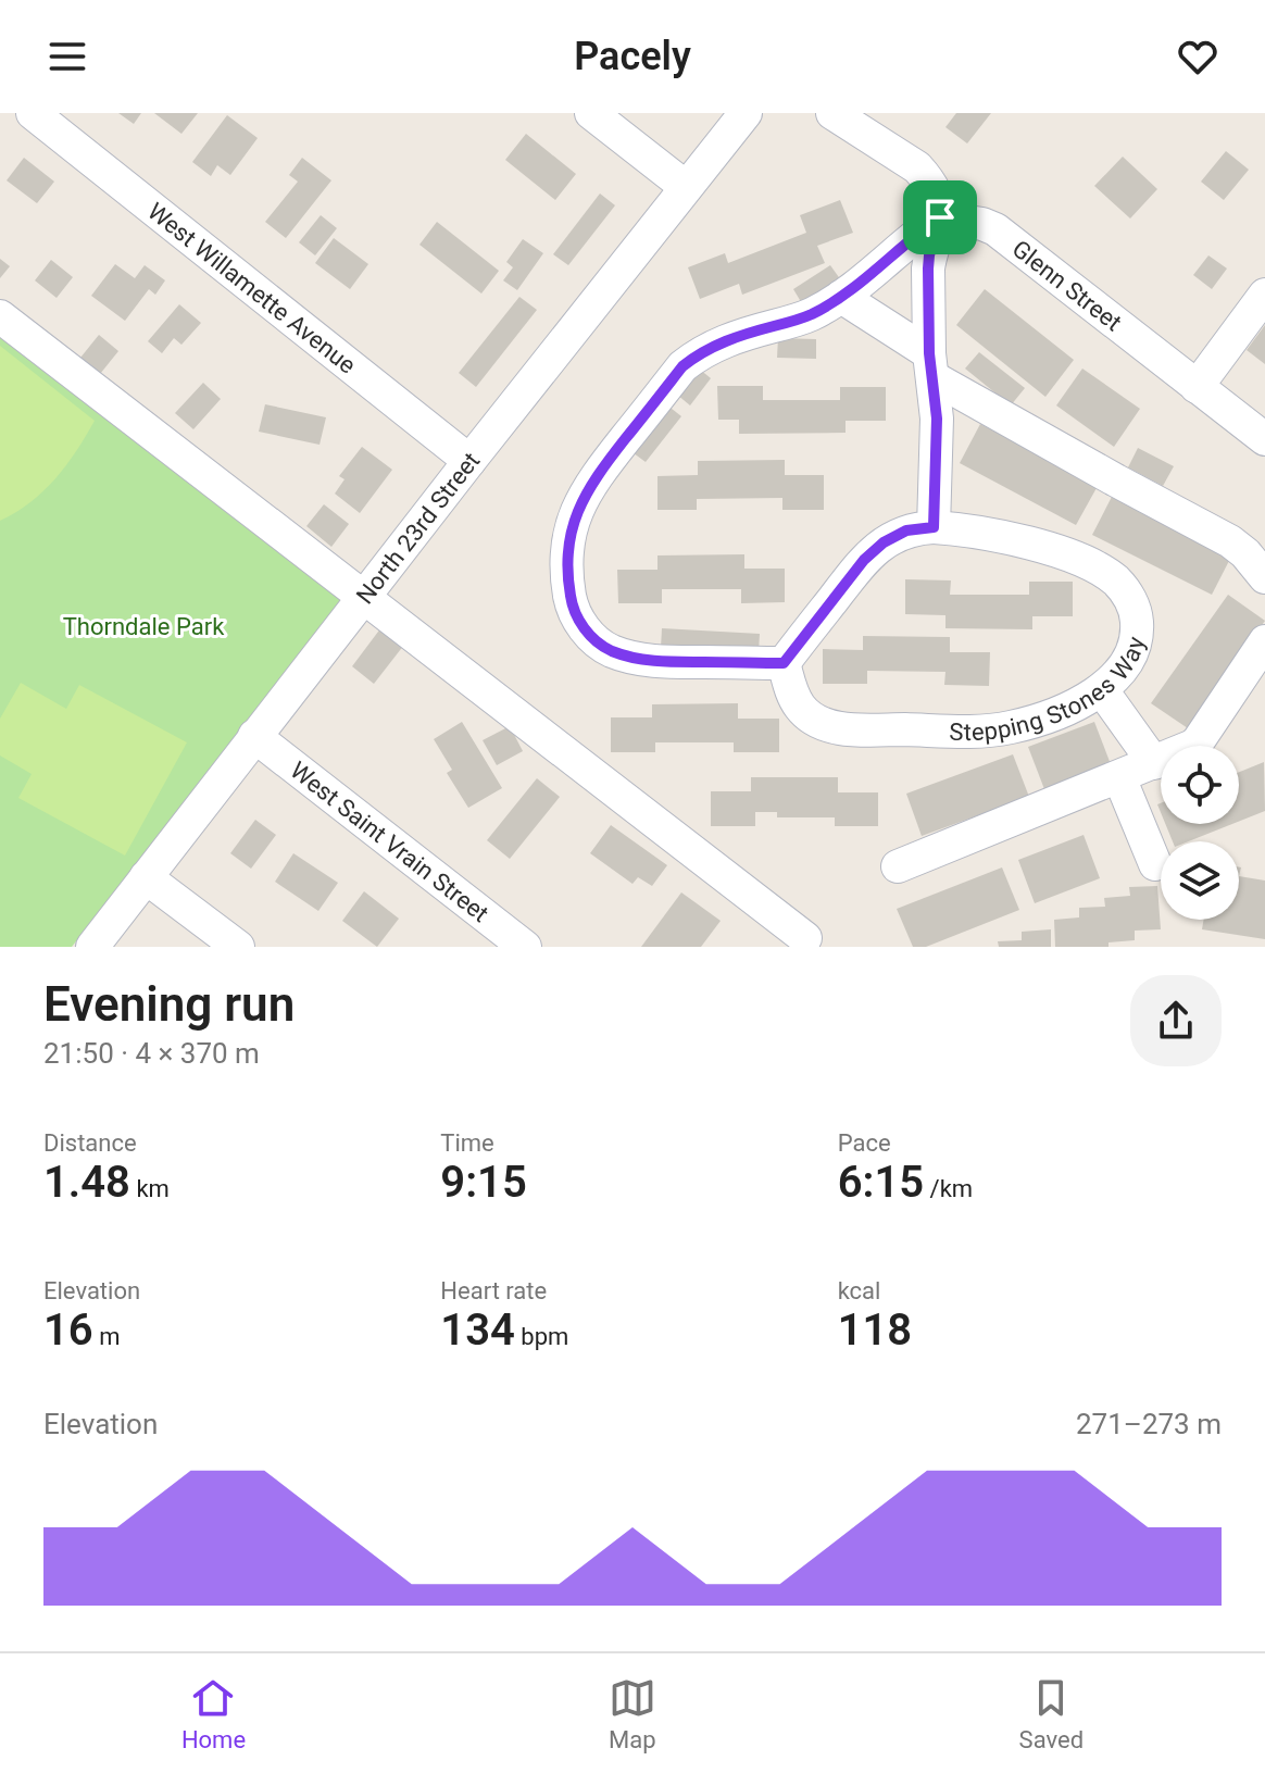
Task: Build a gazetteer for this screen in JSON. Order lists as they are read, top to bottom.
{
  "streets": {
    "street": [
      "Glenn Street",
      "West Willamette Avenue",
      "North 23rd Street",
      "Stepping Stones Way",
      "West Saint Vrain Street"
    ]
  },
  "crossings": [
    ["West Willamette Avenue", "North 23rd Street"],
    ["North 23rd Street", "West Saint Vrain Street"]
  ],
  "parks": ["Thorndale Park"],
  "page": {
    "header": "Pacely",
    "heading": ["Evening run", "21:50 · 4 × 370 m"],
    "stats": [
      ["Distance", "1.48 km"],
      ["Time", "9:15"],
      ["Pace", "6:15 /km"],
      ["Elevation", "16 m"],
      ["Heart rate", "134 bpm"],
      ["kcal", "118"]
    ],
    "chart": ["Elevation", "271–273 m"],
    "tabs": ["Home", "Map", "Saved"]
  }
}
